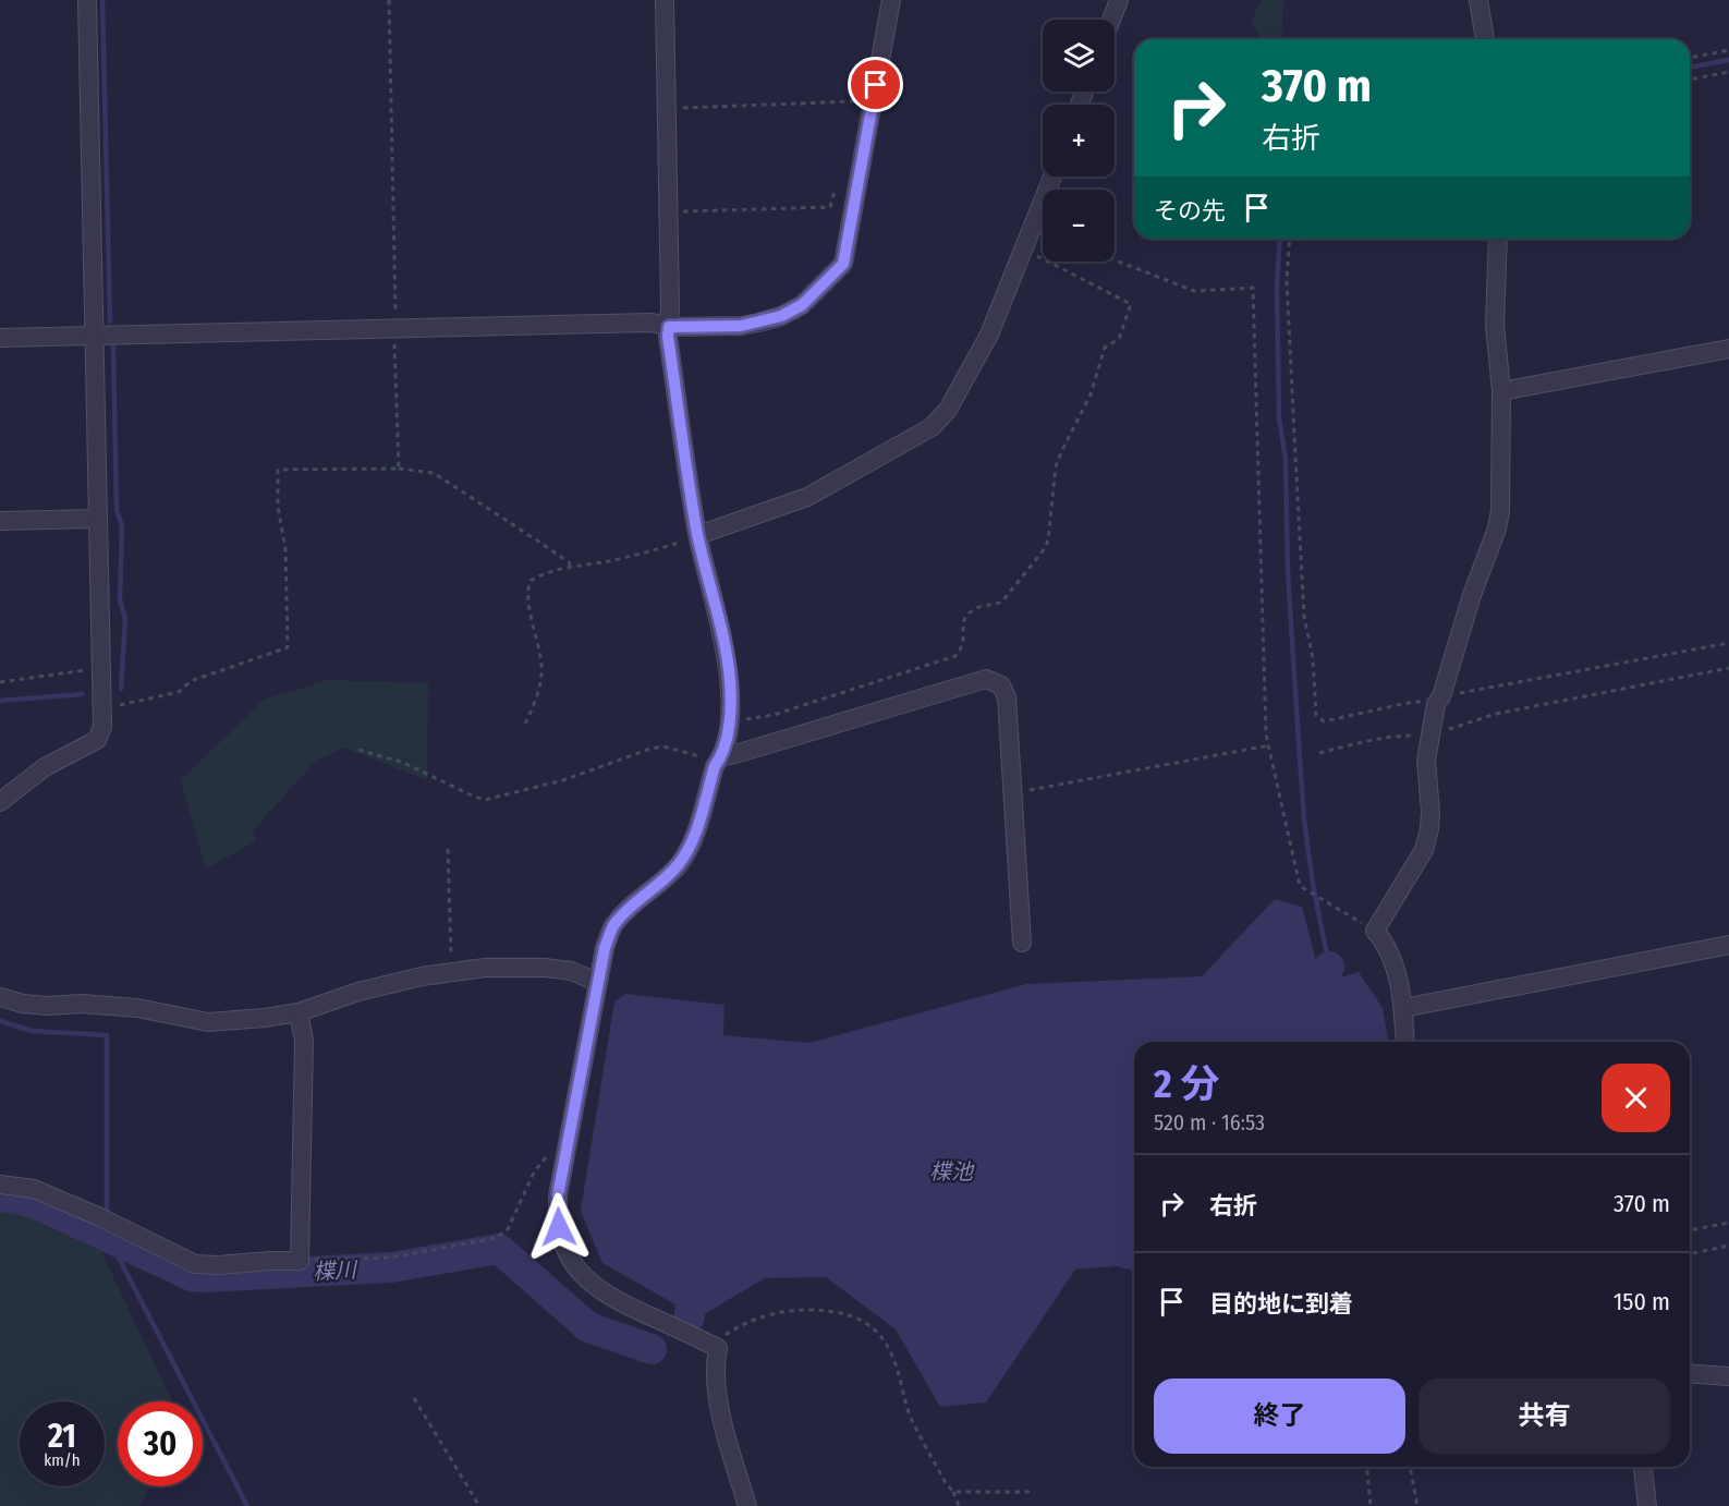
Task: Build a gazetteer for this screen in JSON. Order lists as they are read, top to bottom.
{
  "water": ["楪池", "楪川"],
  "page": {
    "map_buttons": ["+", "−"],
    "turn": ["370 m", "右折"],
    "then": "その先",
    "heading": ["2 分", "520 m · 16:53"],
    "list": [
      {
        "name": "右折",
        "value": "370 m"
      },
      {
        "name": "目的地に到着",
        "value": "150 m"
      }
    ],
    "buttons": ["終了", "共有"],
    "speed": "21 km/h",
    "limit": "30"
  }
}
